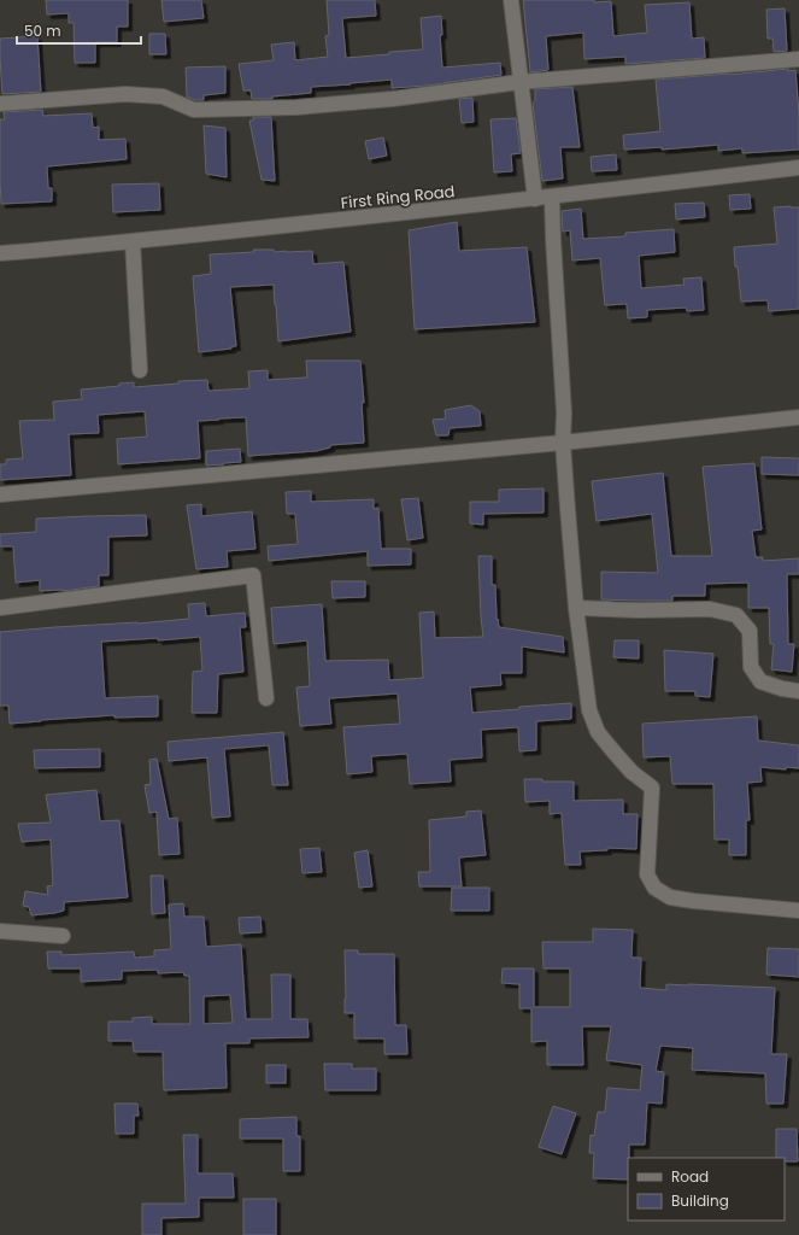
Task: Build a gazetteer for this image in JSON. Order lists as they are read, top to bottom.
{
  "streets": {
    "street": ["First Ring Road"]
  },
  "legend": ["Road", "Building"],
  "scale_bar": "50 m"
}
